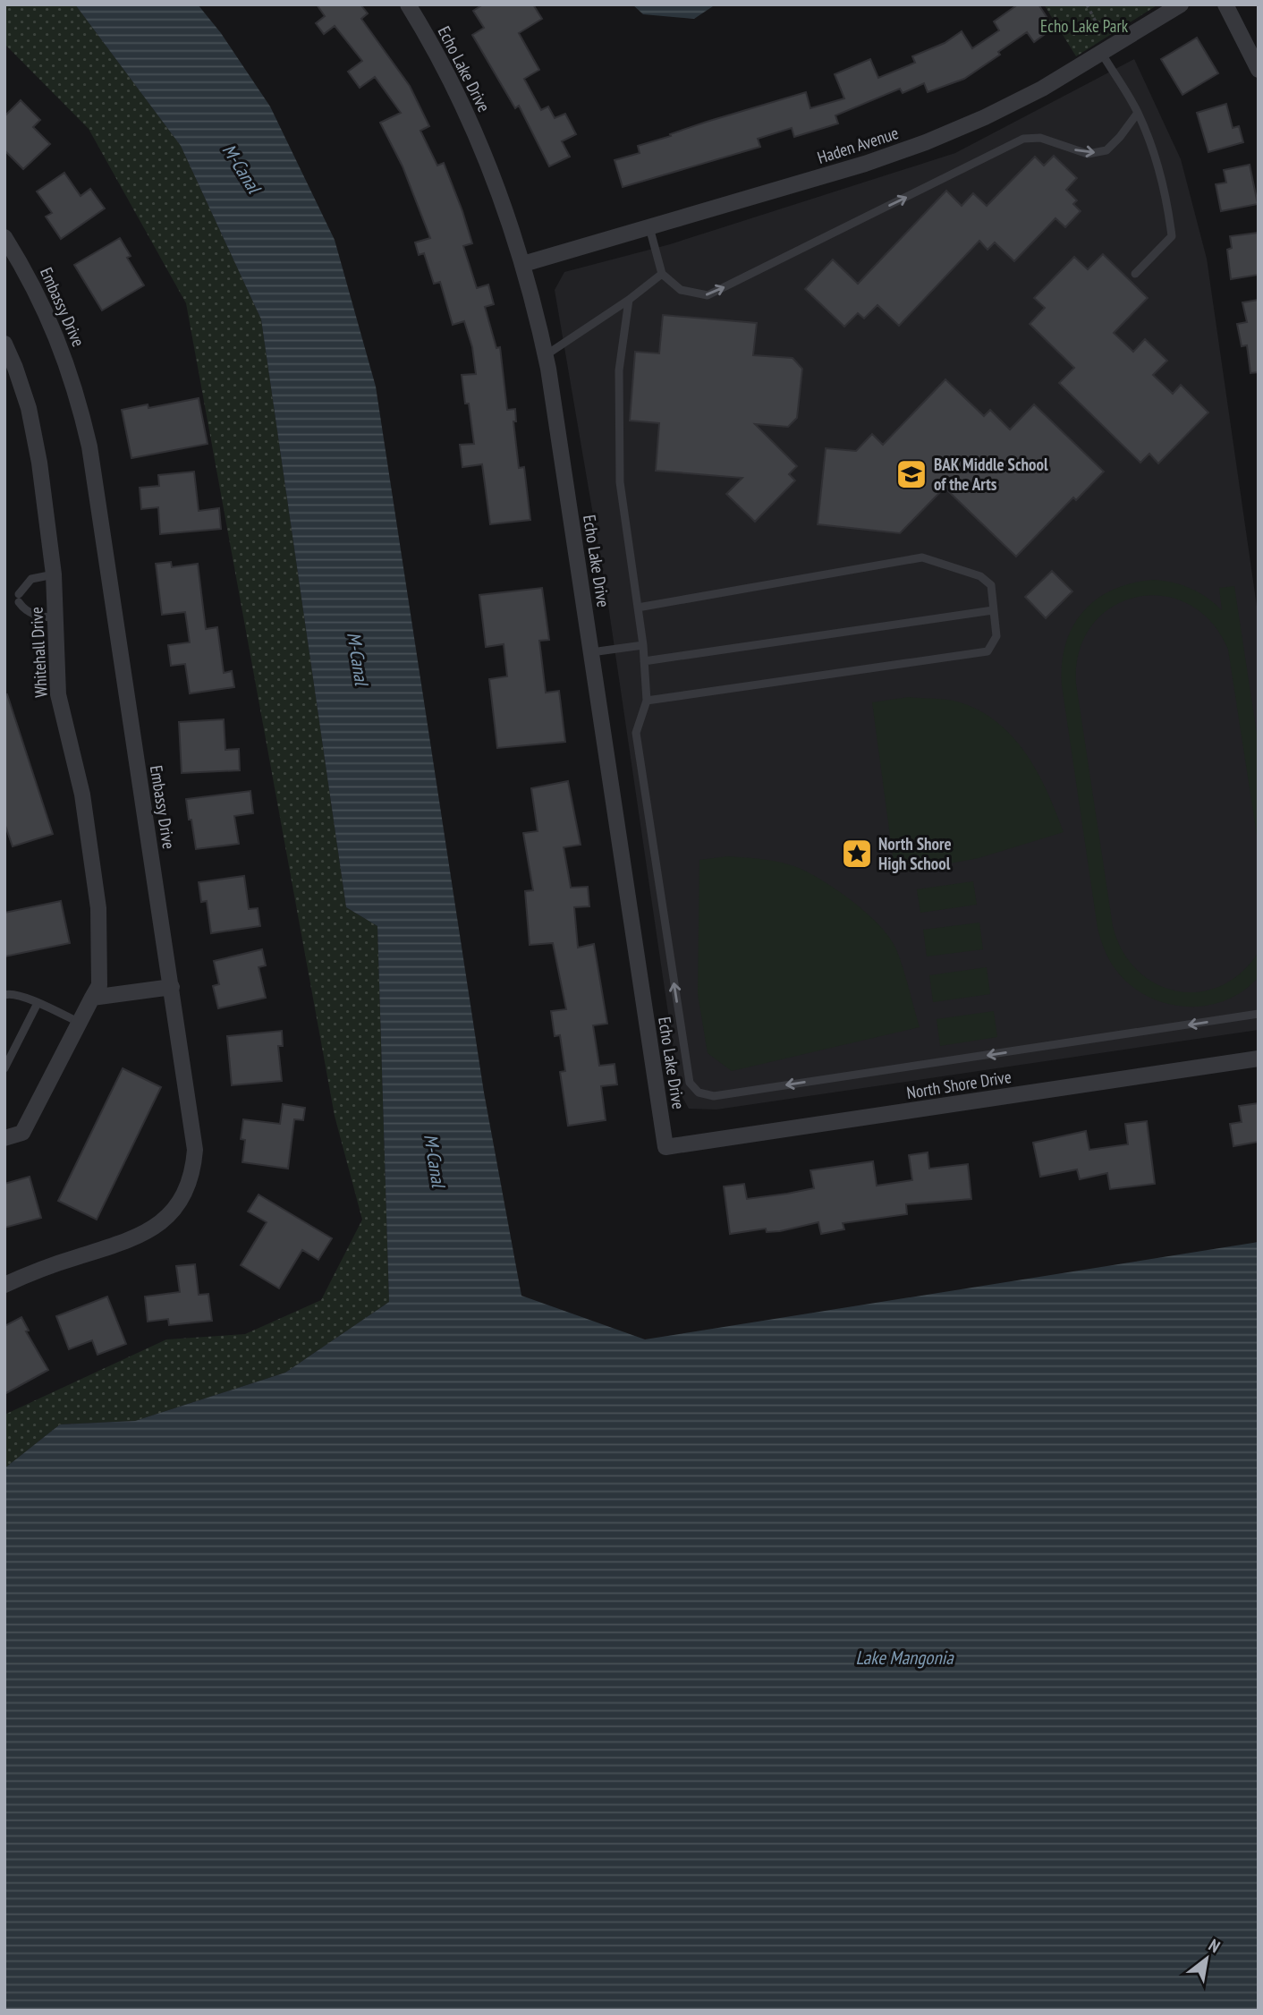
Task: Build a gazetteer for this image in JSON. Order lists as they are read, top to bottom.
{
  "streets": {
    "street": [
      "Echo Lake Drive",
      "Haden Avenue",
      "Embassy Drive",
      "Whitehall Drive",
      "North Shore Drive"
    ]
  },
  "crossings": [
    ["Echo Lake Drive", "Haden Avenue"],
    ["Echo Lake Drive", "North Shore Drive"]
  ],
  "water": ["M-Canal", "Lake Mangonia"],
  "parks": ["Echo Lake Park"],
  "places": {
    "school or university": ["BAK Middle School of the Arts"],
    "place": ["North Shore High School"]
  },
  "north": "top right"
}
